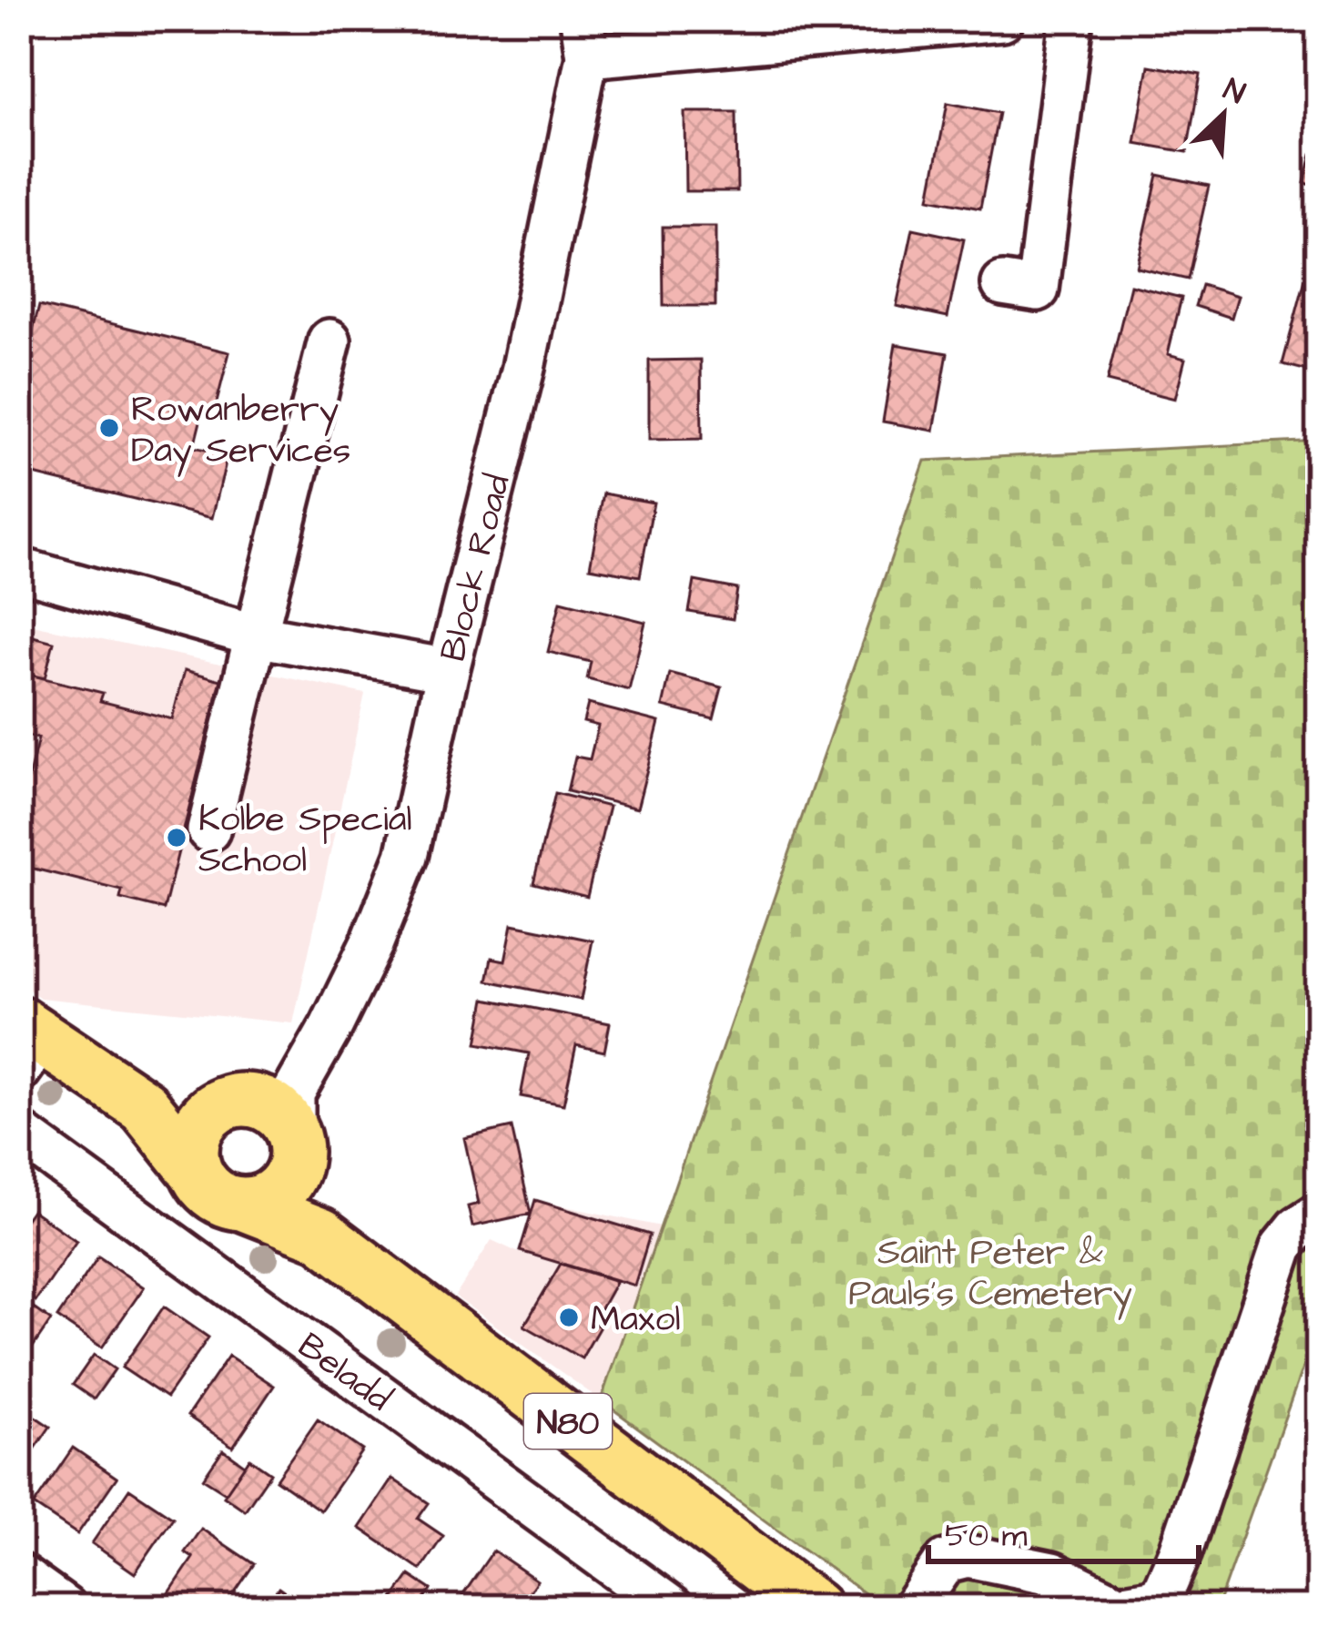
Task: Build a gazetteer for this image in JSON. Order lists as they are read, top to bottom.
{
  "streets": {
    "main road": ["N80"],
    "street": ["Block Road", "Beladd"]
  },
  "crossings": [
    ["Block Road", "N80"]
  ],
  "parks": ["Saint Peter & Pauls's Cemetery"],
  "places": ["Rowanberry Day Services", "Kolbe Special School", "Maxol"],
  "scale_bar": "50 m",
  "north": "top right"
}
